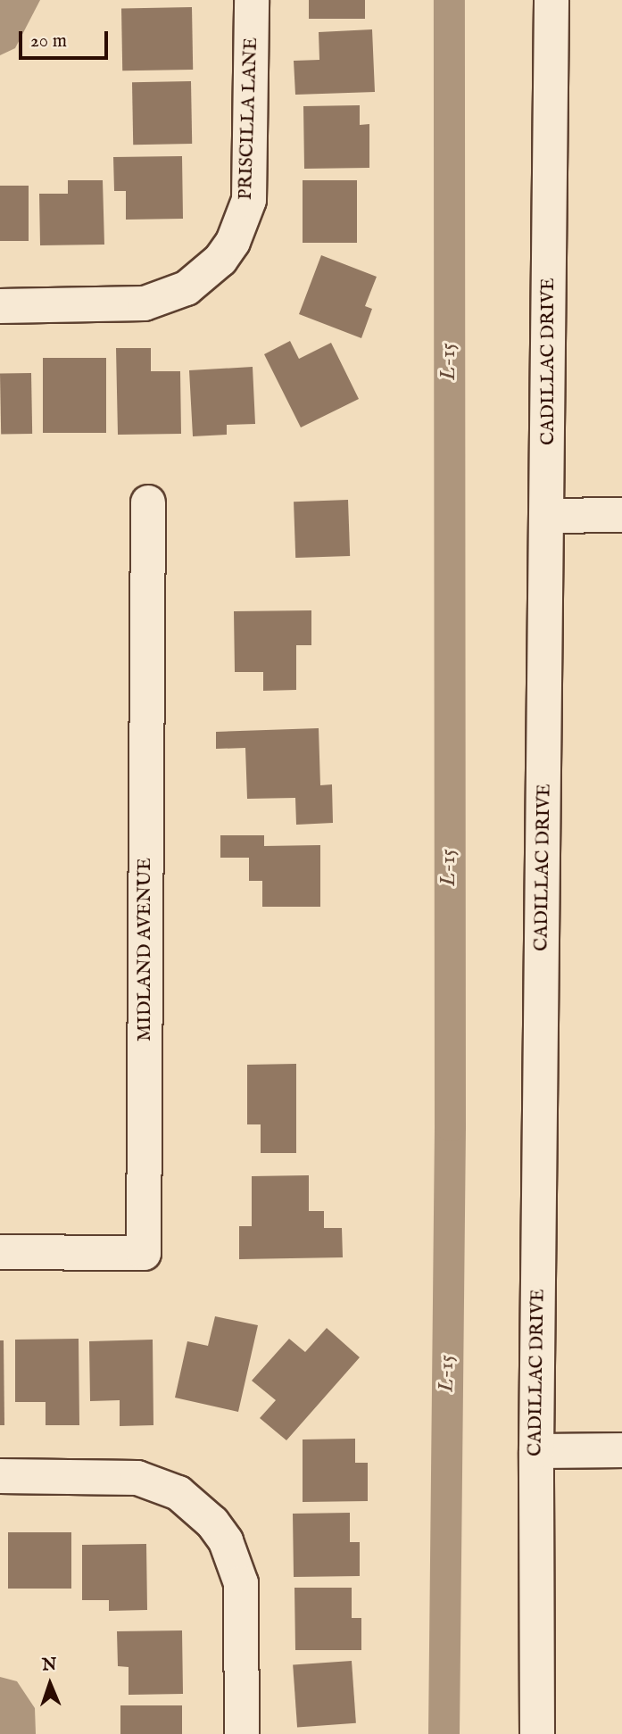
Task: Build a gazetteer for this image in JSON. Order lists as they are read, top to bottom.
{
  "streets": {
    "street": ["PRISCILLA LANE", "CADILLAC DRIVE", "MIDLAND AVENUE"]
  },
  "water": ["L-15"],
  "scale_bar": "20 m",
  "north": "top"
}
